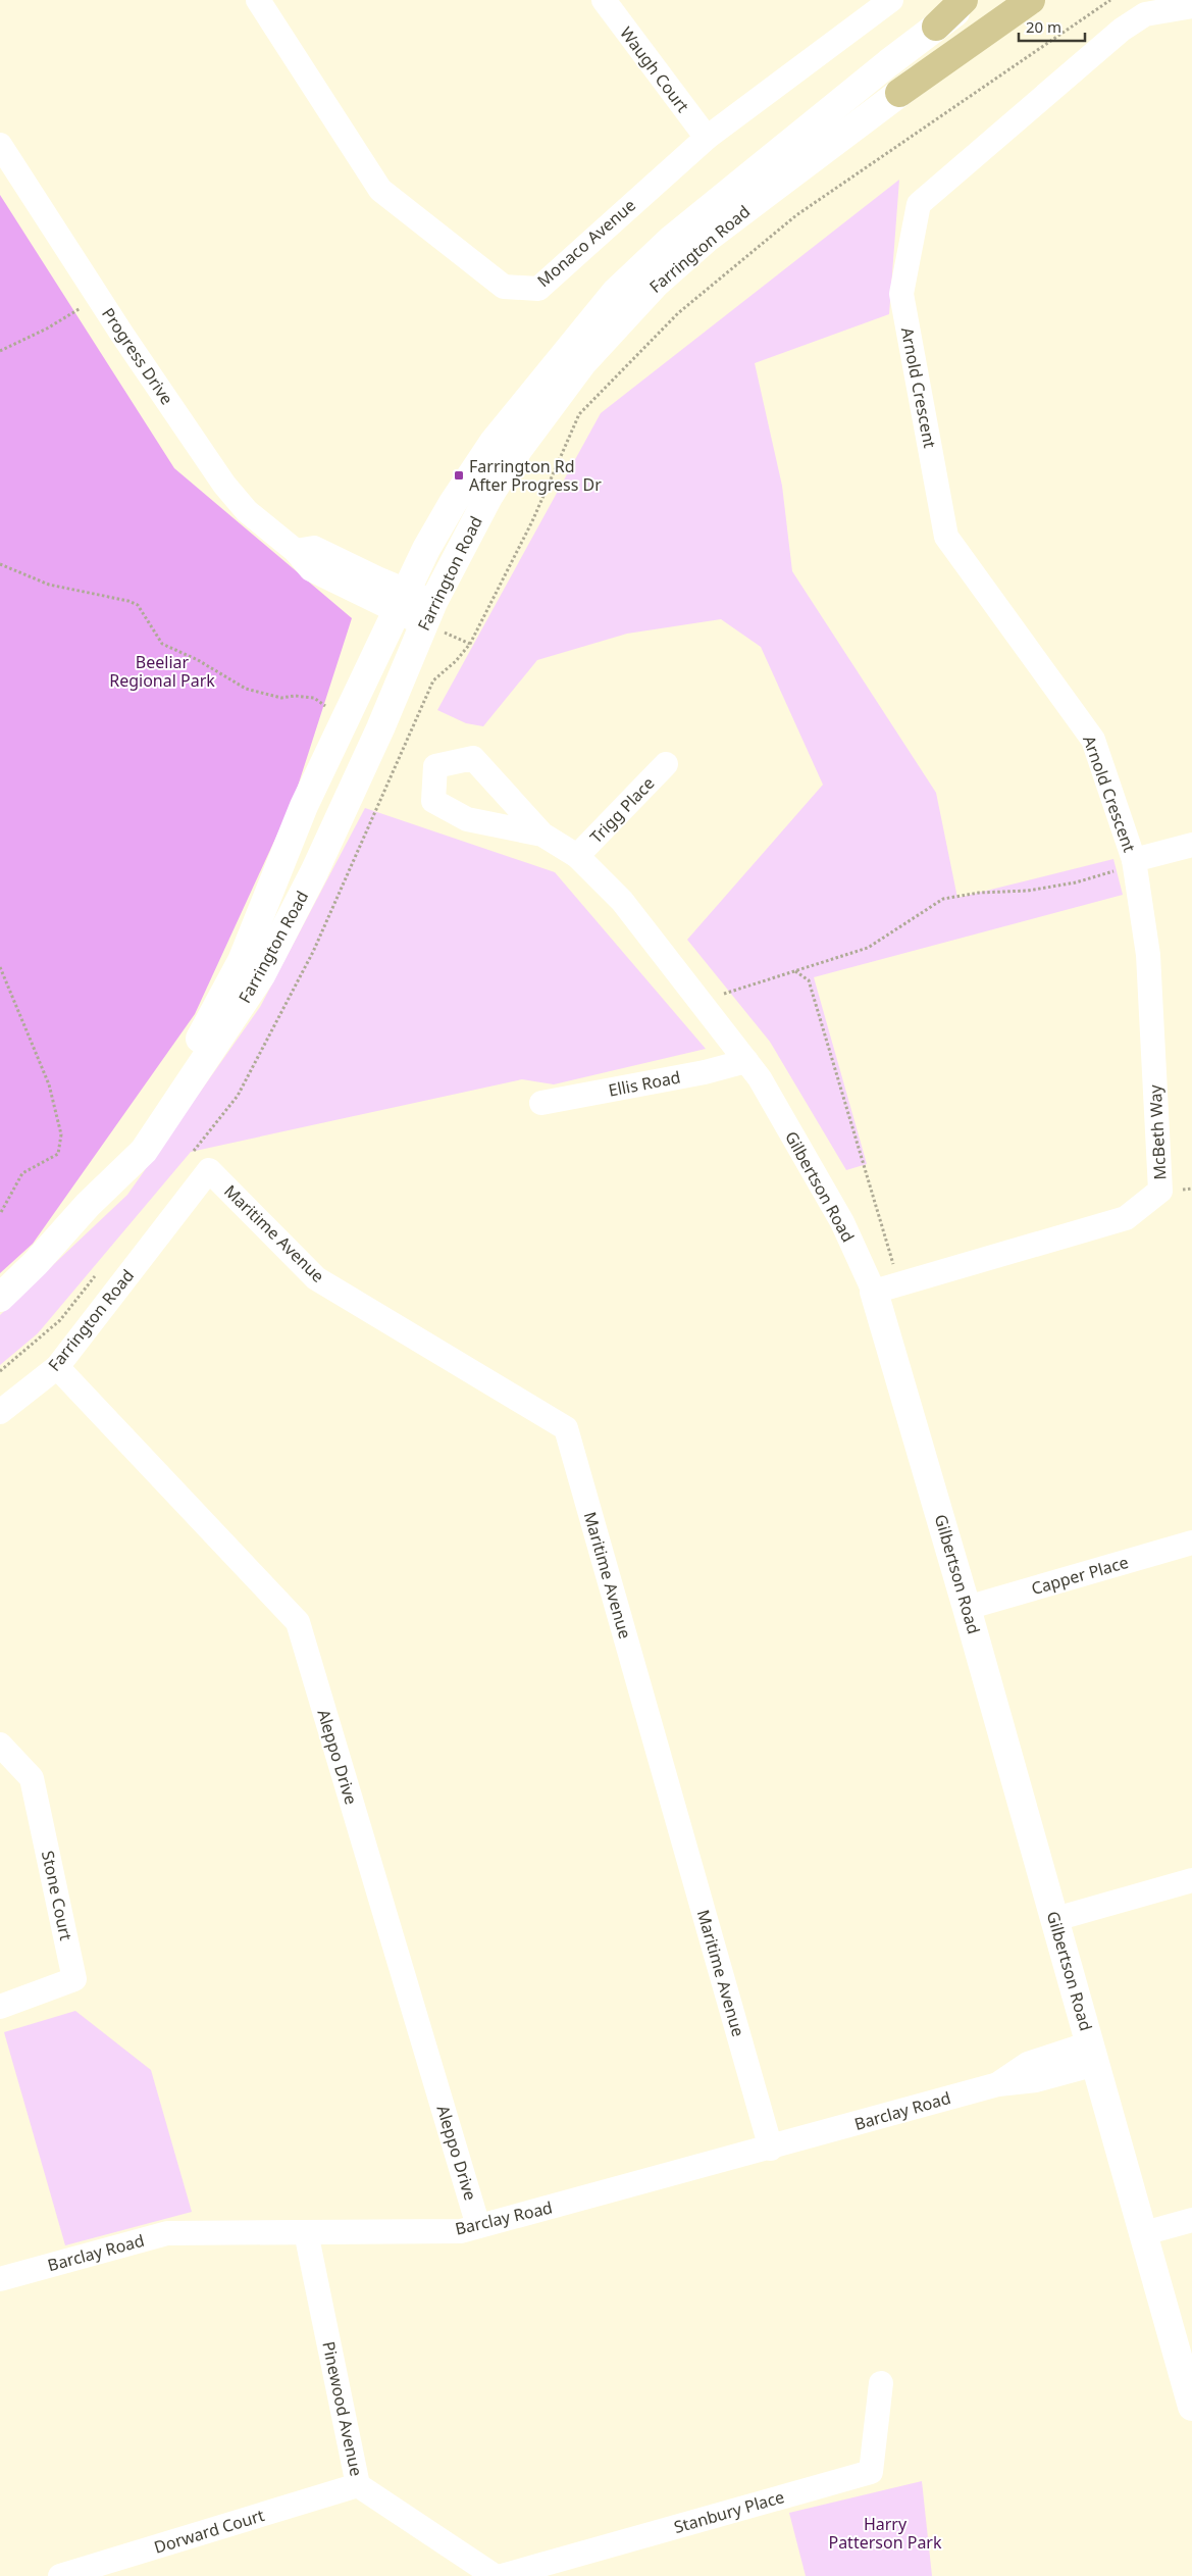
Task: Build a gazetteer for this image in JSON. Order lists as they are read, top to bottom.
{
  "streets": {
    "main road": ["Farrington Road", "Gilbertson Road"],
    "street": [
      "Waugh Court",
      "Monaco Avenue",
      "Progress Drive",
      "Arnold Crescent",
      "Trigg Place",
      "Ellis Road",
      "McBeth Way",
      "Maritime Avenue",
      "Capper Place",
      "Aleppo Drive",
      "Stone Court",
      "Barclay Road",
      "Pinewood Avenue",
      "Stanbury Place",
      "Dorward Court"
    ]
  },
  "crossings": [
    ["Waugh Court", "Monaco Avenue"],
    ["Farrington Road", "Progress Drive"],
    ["Farrington Road", "Maritime Avenue"],
    ["Farrington Road", "Aleppo Drive"],
    ["Arnold Crescent", "McBeth Way"],
    ["Trigg Place", "Gilbertson Road"],
    ["Ellis Road", "Gilbertson Road"],
    ["McBeth Way", "Gilbertson Road"],
    ["Gilbertson Road", "Capper Place"],
    ["Gilbertson Road", "Barclay Road"],
    ["Maritime Avenue", "Barclay Road"],
    ["Aleppo Drive", "Barclay Road"],
    ["Barclay Road", "Pinewood Avenue"],
    ["Pinewood Avenue", "Dorward Court"]
  ],
  "parks": ["Beeliar Regional Park", "Harry Patterson Park"],
  "places": {
    "transit": ["Farrington Rd After Progress Dr"]
  },
  "scale_bar": "20 m"
}
